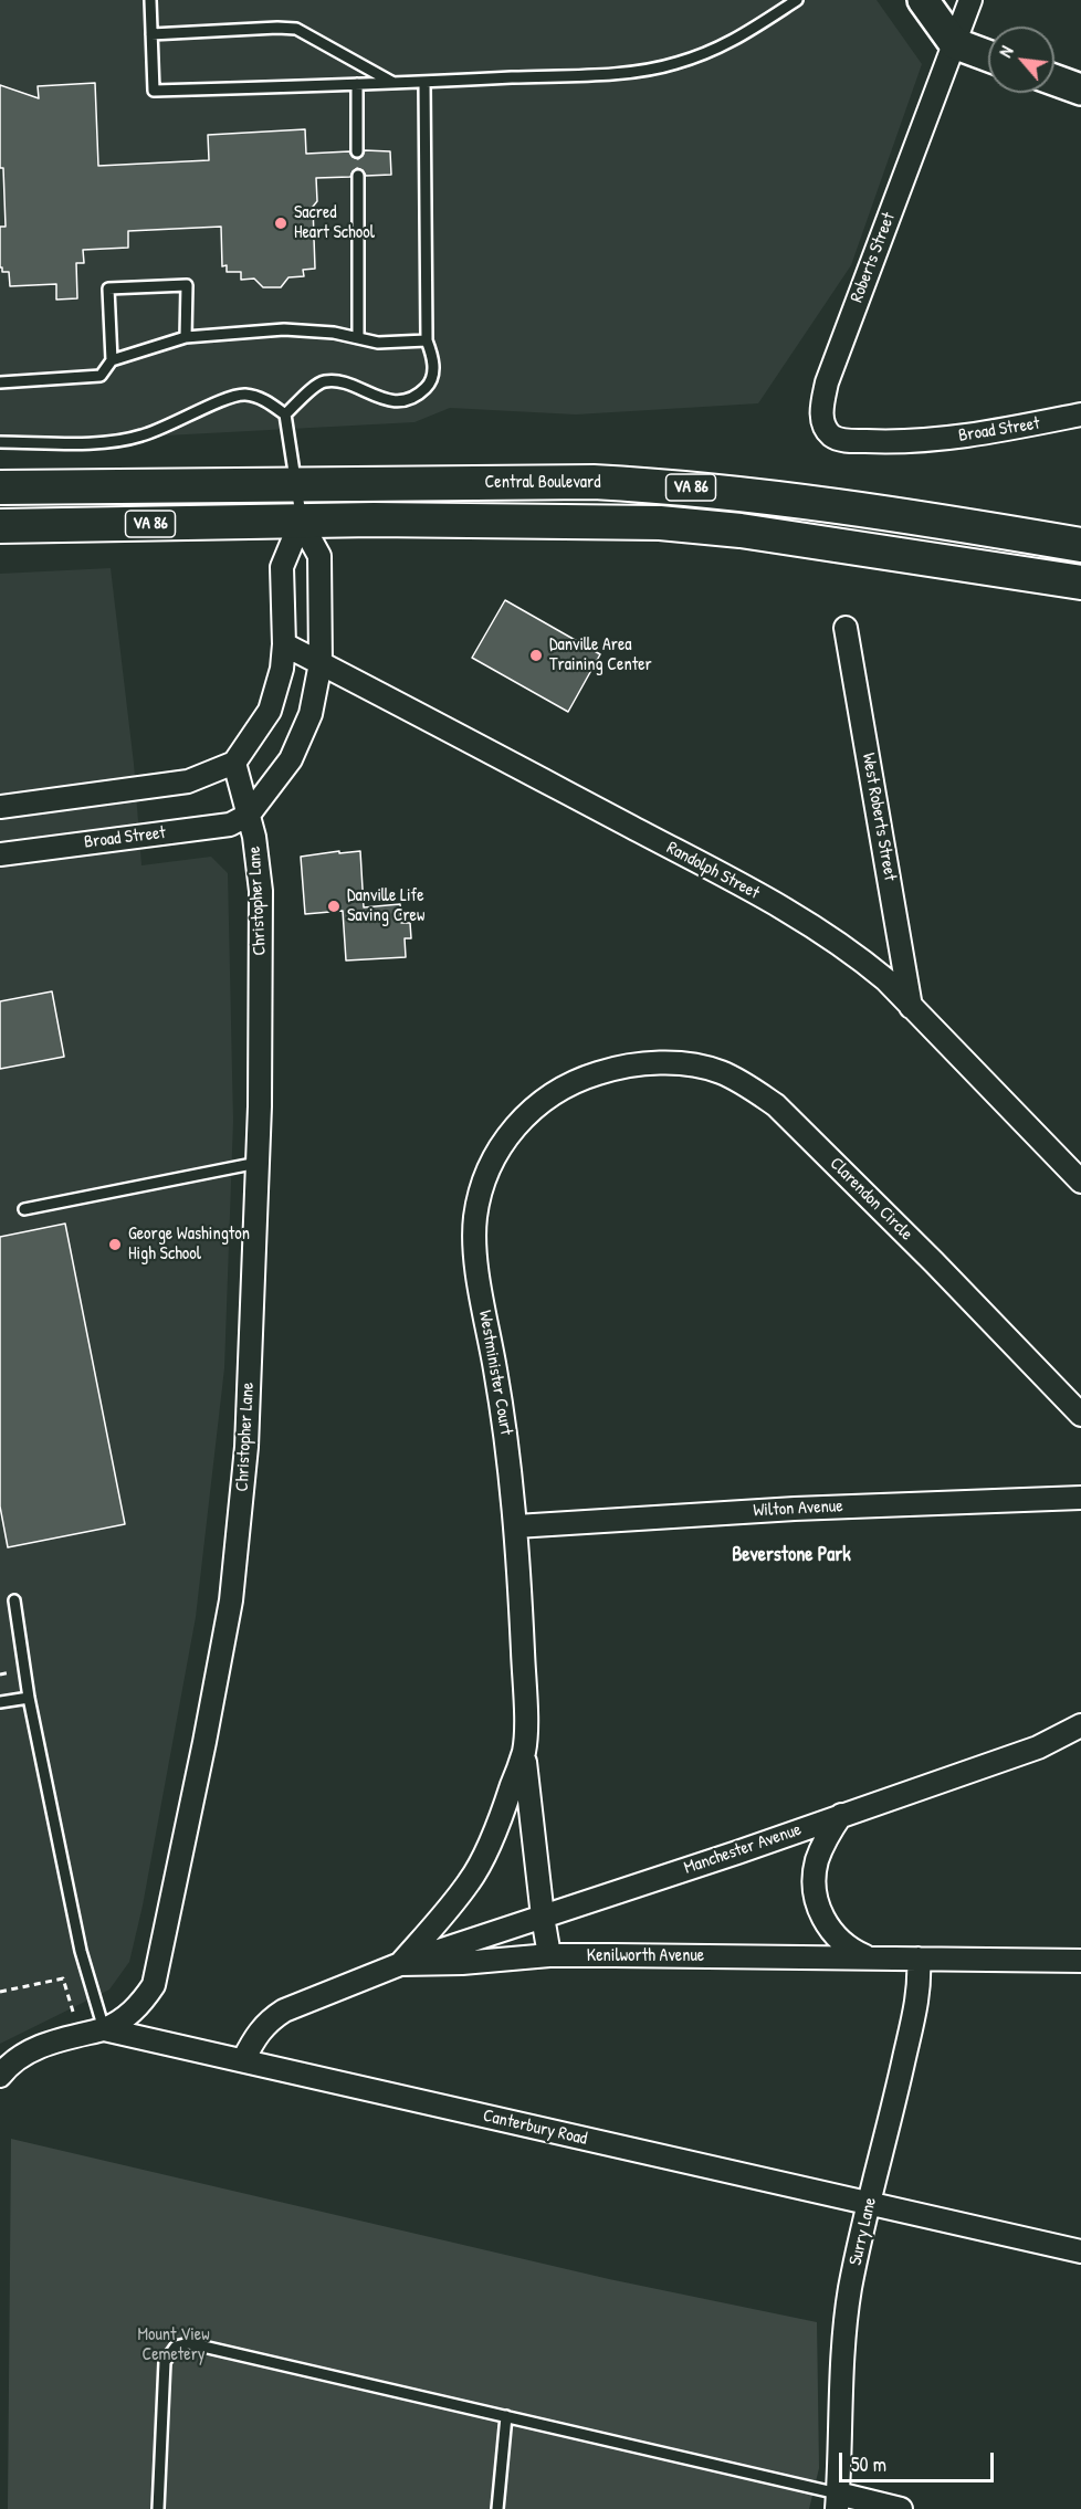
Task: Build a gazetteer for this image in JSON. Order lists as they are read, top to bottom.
{
  "streets": {
    "main road": ["Central Boulevard", "VA 86"],
    "street": [
      "Roberts Street",
      "Broad Street",
      "West Roberts Street",
      "Randolph Street",
      "Christopher Lane",
      "Clarendon Circle",
      "Westminister Court",
      "Wilton Avenue",
      "Manchester Avenue",
      "Kenilworth Avenue",
      "Canterbury Road",
      "Surry Lane"
    ]
  },
  "crossings": [
    ["Roberts Street", "Broad Street"],
    ["Broad Street", "Christopher Lane"],
    ["West Roberts Street", "Randolph Street"],
    ["Christopher Lane", "Canterbury Road"],
    ["Clarendon Circle", "Westminister Court"],
    ["Westminister Court", "Wilton Avenue"],
    ["Westminister Court", "Manchester Avenue"],
    ["Westminister Court", "Kenilworth Avenue"],
    ["Manchester Avenue", "Kenilworth Avenue"],
    ["Kenilworth Avenue", "Canterbury Road"],
    ["Kenilworth Avenue", "Surry Lane"],
    ["Canterbury Road", "Surry Lane"]
  ],
  "districts": ["Beverstone Park"],
  "parks": ["Mount View Cemetery"],
  "places": [
    "Sacred Heart School",
    "Danville Area Training Center",
    "Danville Life Saving Crew",
    "George Washington High School"
  ],
  "scale_bar": "50 m",
  "north": "top left"
}
